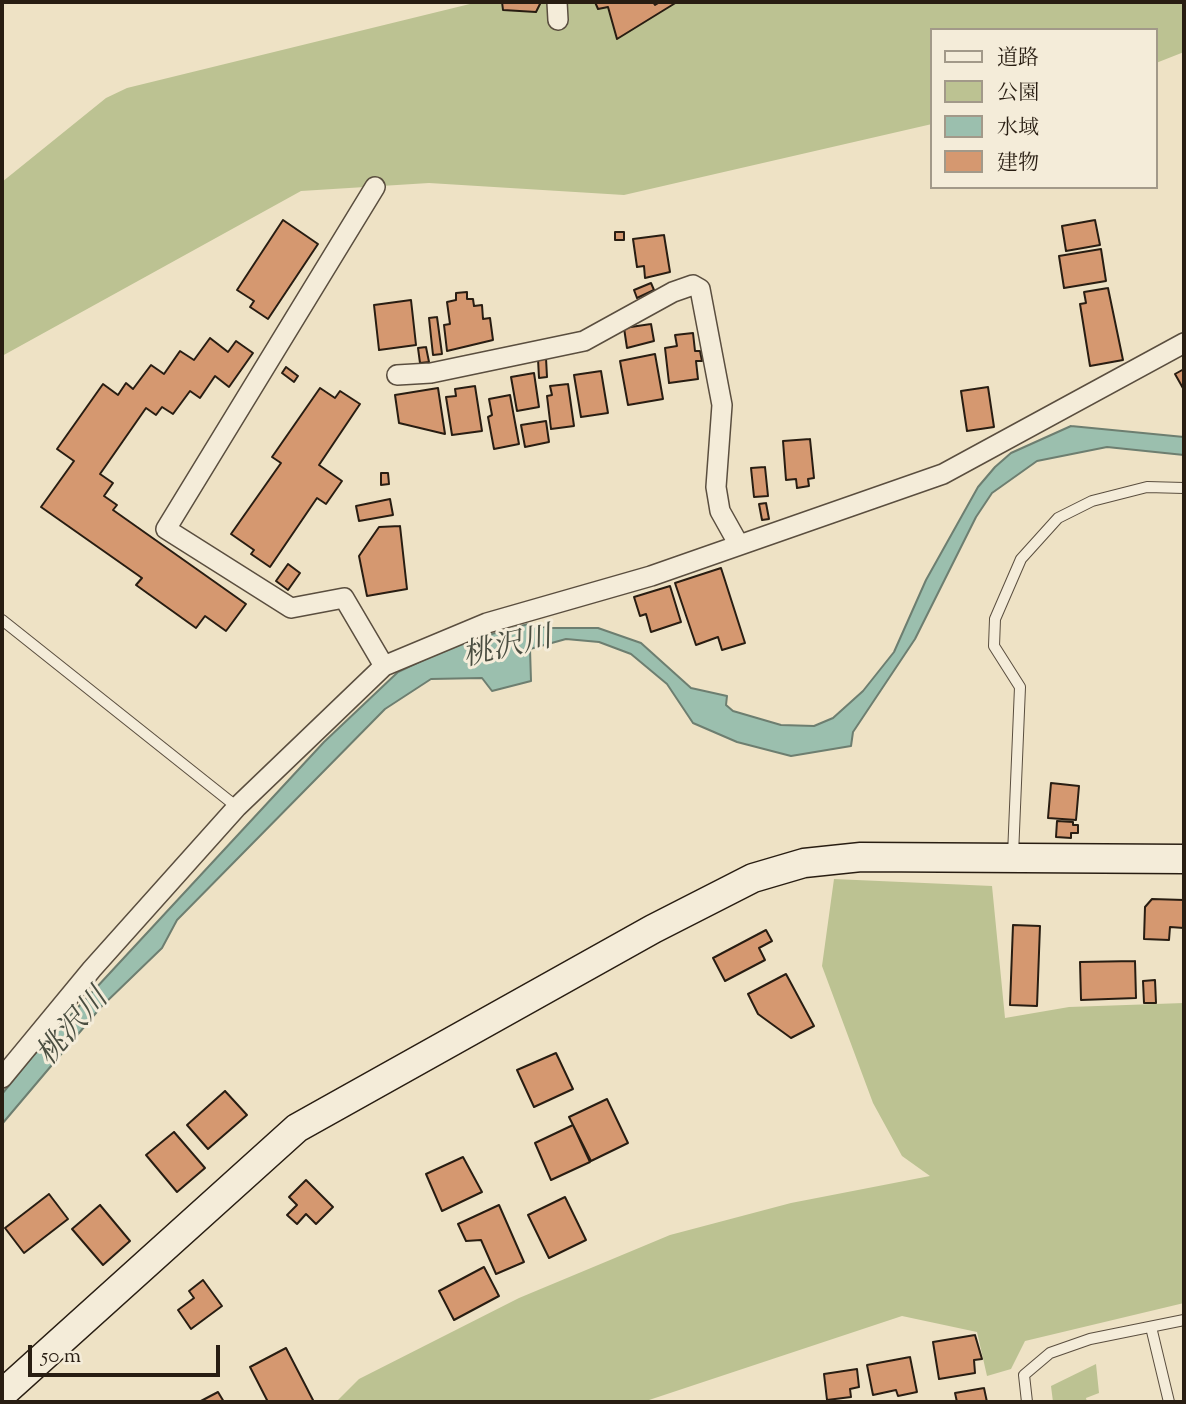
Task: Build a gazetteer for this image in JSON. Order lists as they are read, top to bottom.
{
  "water": ["桃沢川"],
  "legend": [
    "道路",
    "公園",
    "水域",
    "建物"
  ],
  "scale_bar": "50 m"
}
